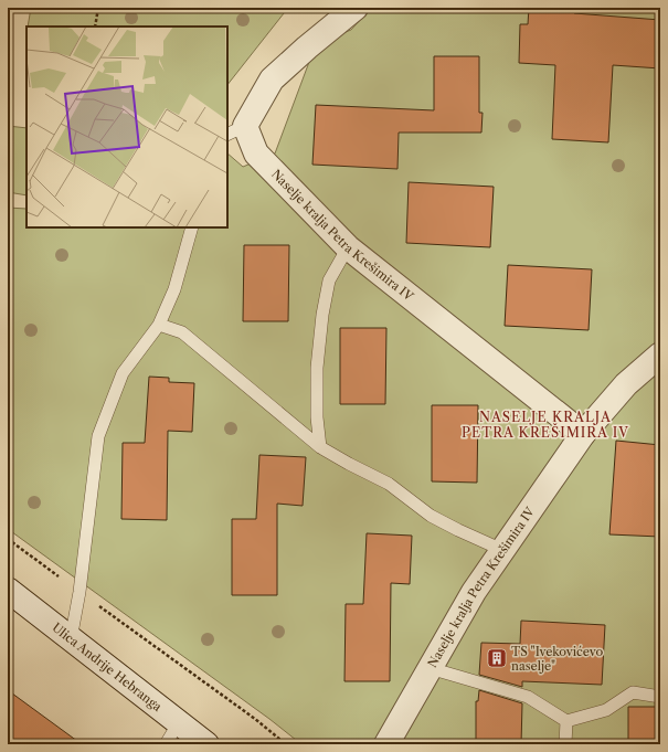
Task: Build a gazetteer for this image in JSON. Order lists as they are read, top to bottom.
{
  "streets": {
    "street": ["Naselje kralja Petra Krešimira IV", "Ulica Andrije Hebranga"]
  },
  "districts": ["NASELJE KRALJA PETRA KREŠIMIRA IV"],
  "places": {
    "building": ["TS \"Ivekovićevo naselje\""]
  }
}
